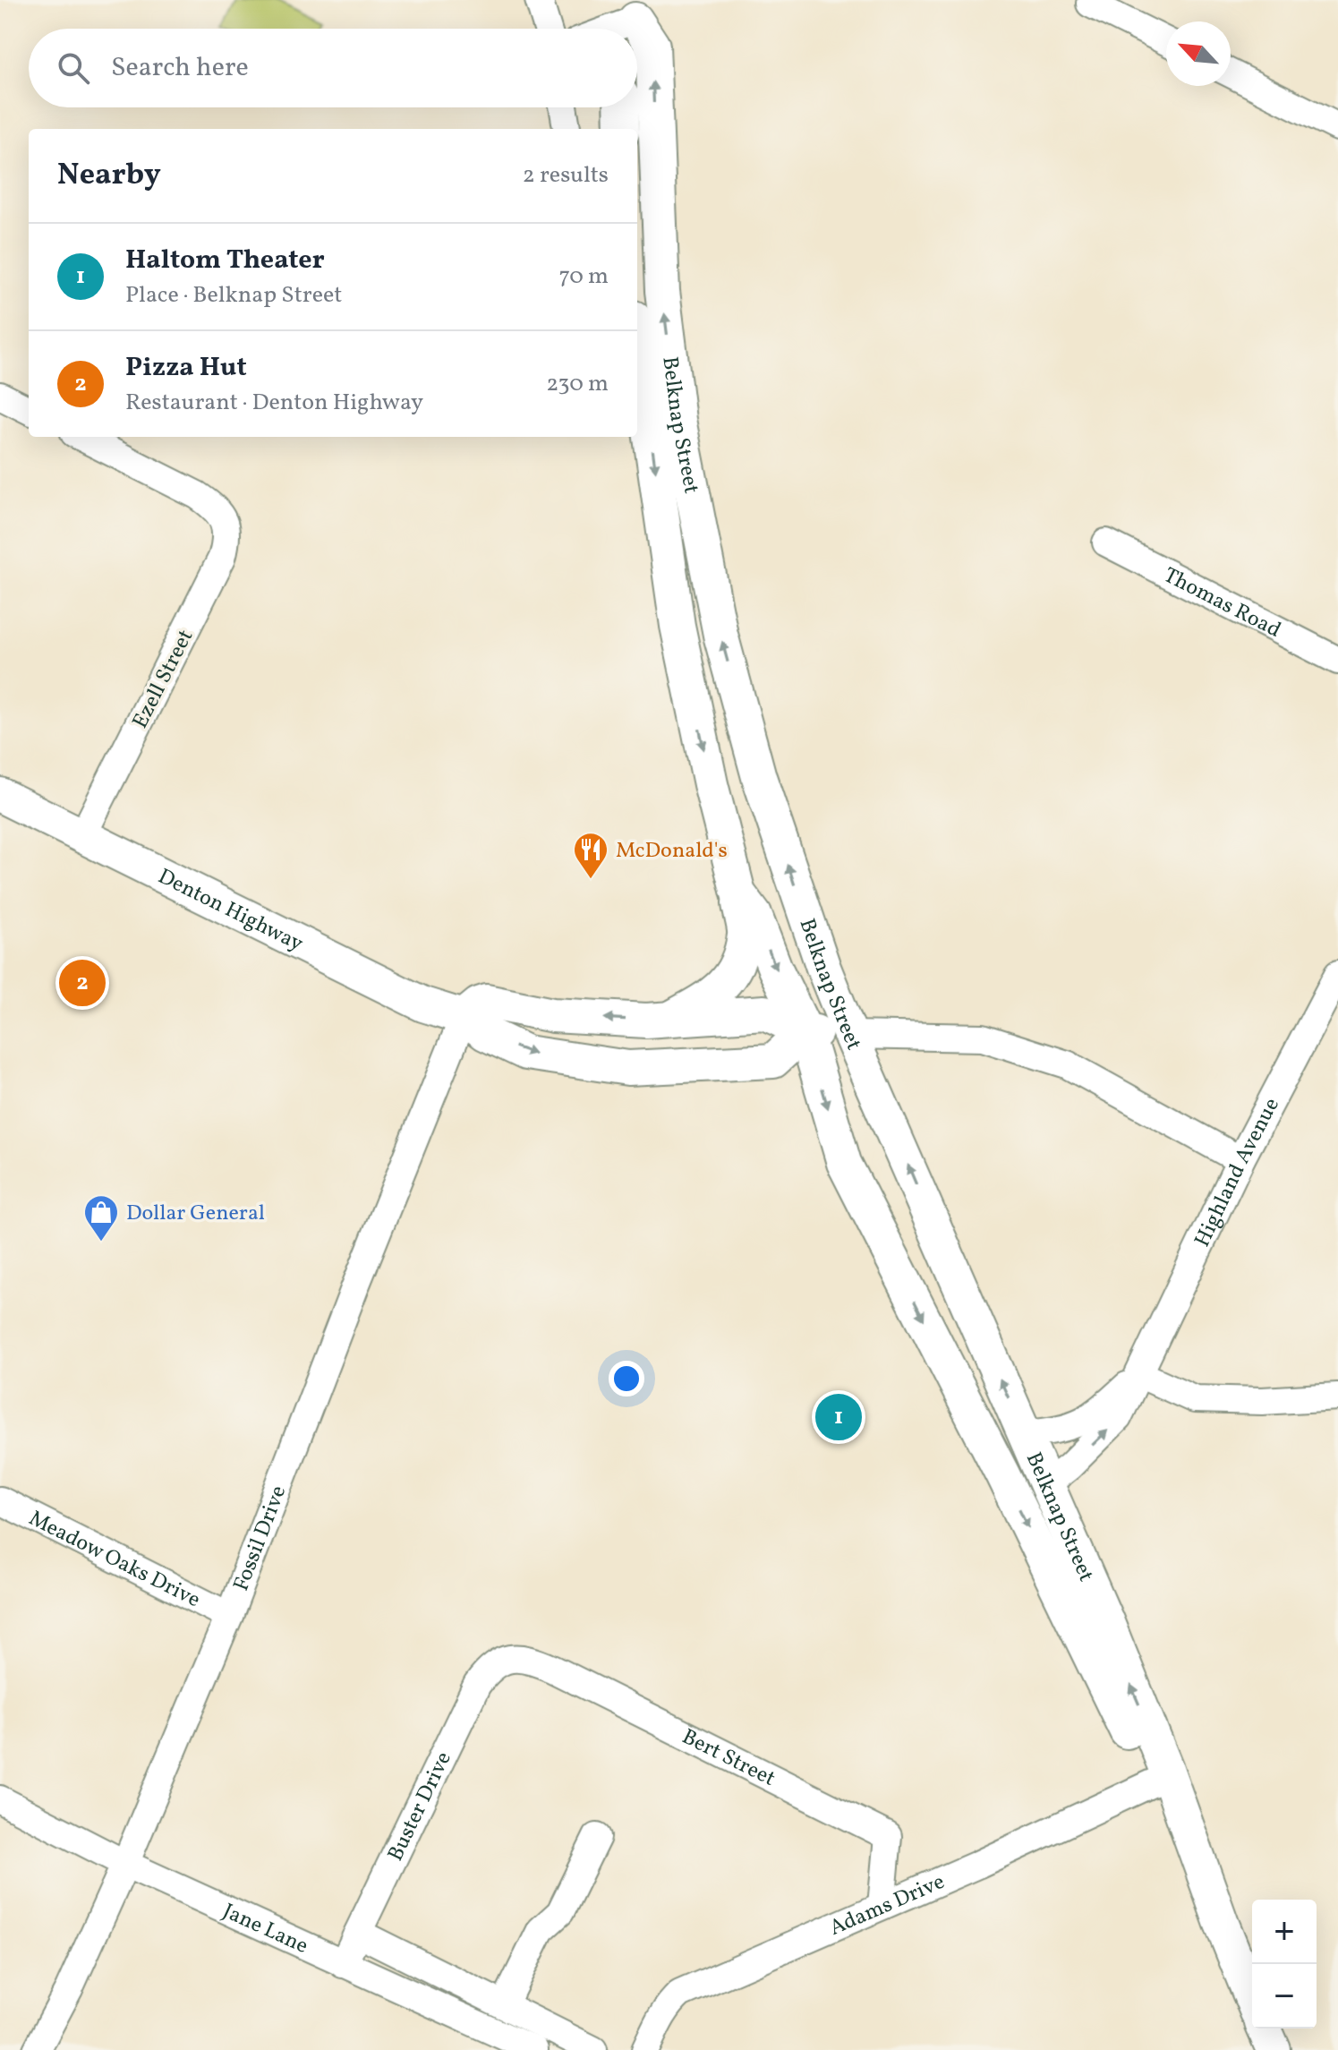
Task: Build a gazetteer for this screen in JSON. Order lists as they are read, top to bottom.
{
  "streets": {
    "main road": ["Belknap Street", "Denton Highway"],
    "street": [
      "Thomas Road",
      "Ezell Street",
      "Highland Avenue",
      "Fossil Drive",
      "Meadow Oaks Drive",
      "Bert Street",
      "Buster Drive",
      "Adams Drive",
      "Jane Lane"
    ]
  },
  "crossings": [
    ["Belknap Street", "Denton Highway"],
    ["Belknap Street", "Highland Avenue"],
    ["Belknap Street", "Adams Drive"],
    ["Ezell Street", "Denton Highway"],
    ["Denton Highway", "Fossil Drive"],
    ["Fossil Drive", "Meadow Oaks Drive"],
    ["Fossil Drive", "Jane Lane"],
    ["Bert Street", "Buster Drive"],
    ["Bert Street", "Adams Drive"],
    ["Buster Drive", "Jane Lane"]
  ],
  "places": {
    "restaurant": ["McDonald's"],
    "shop": ["Dollar General"]
  },
  "north": "top left",
  "page": {
    "search": "Search here",
    "heading": ["Nearby", "2 results"],
    "list": [
      {
        "mark": "1",
        "name": "Haltom Theater",
        "note": "Place · Belknap Street",
        "value": "70 m"
      },
      {
        "mark": "2",
        "name": "Pizza Hut",
        "note": "Restaurant · Denton Highway",
        "value": "230 m"
      }
    ],
    "pins": ["2", "1"],
    "map_buttons": ["+", "−"]
  }
}
